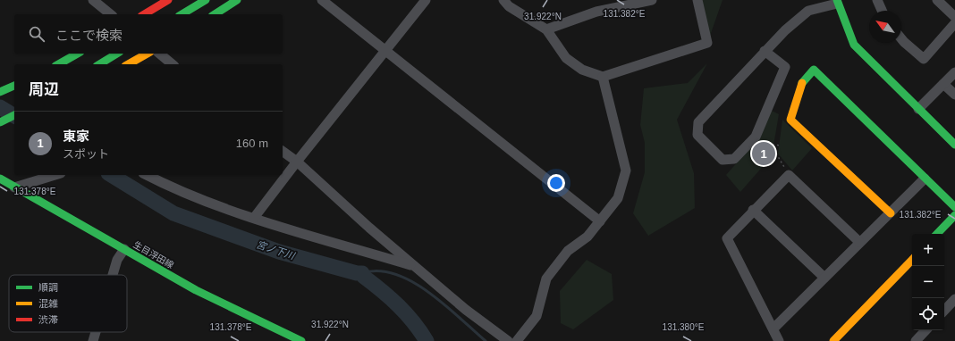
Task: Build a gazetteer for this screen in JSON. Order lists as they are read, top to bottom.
{
  "streets": {
    "main road": ["生目浮田線"]
  },
  "water": ["宮ノ下川"],
  "legend": ["順調", "混雑", "渋滞"],
  "north": "top left",
  "page": {
    "search": "ここで検索",
    "heading": "周辺",
    "list": [
      {
        "mark": "1",
        "name": "東家",
        "note": "スポット",
        "value": "160 m"
      }
    ],
    "pins": "1",
    "map_buttons": ["+", "−"]
  },
  "coordinates": [
    "131.382°E",
    "31.922°N",
    "131.378°E",
    "131.380°E"
  ]
}
